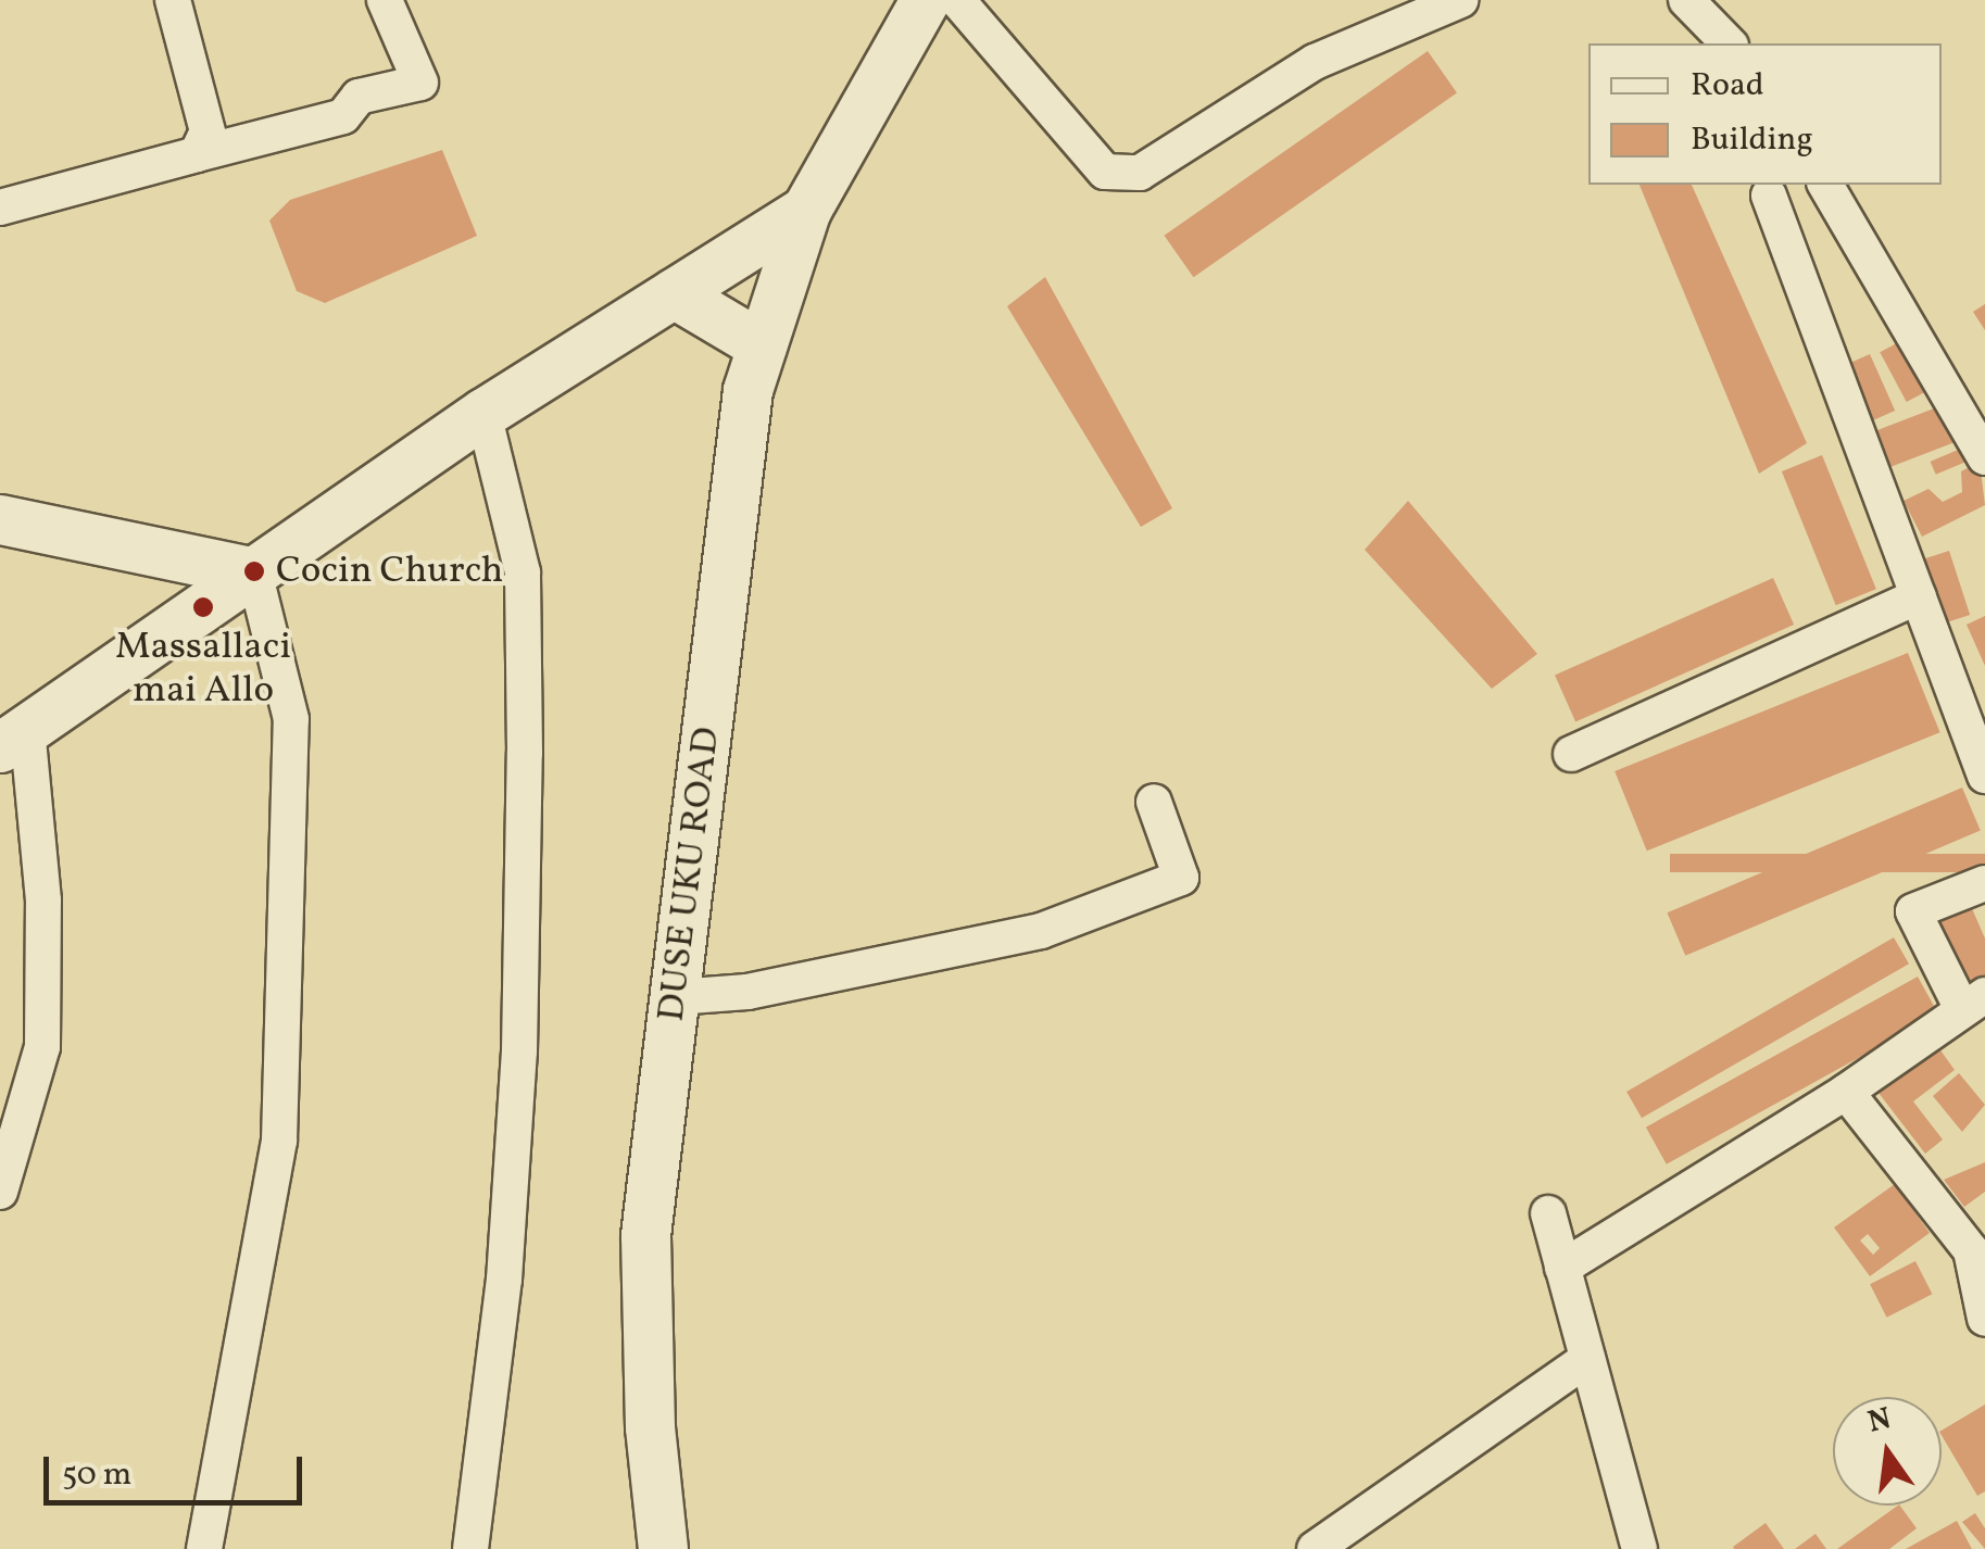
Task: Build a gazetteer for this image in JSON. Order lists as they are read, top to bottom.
{
  "streets": {
    "street": ["DUSE UKU ROAD"]
  },
  "places": ["Cocin Church", "Massallaci mai Allo"],
  "legend": ["Road", "Building"],
  "scale_bar": "50 m",
  "north": "top"
}
